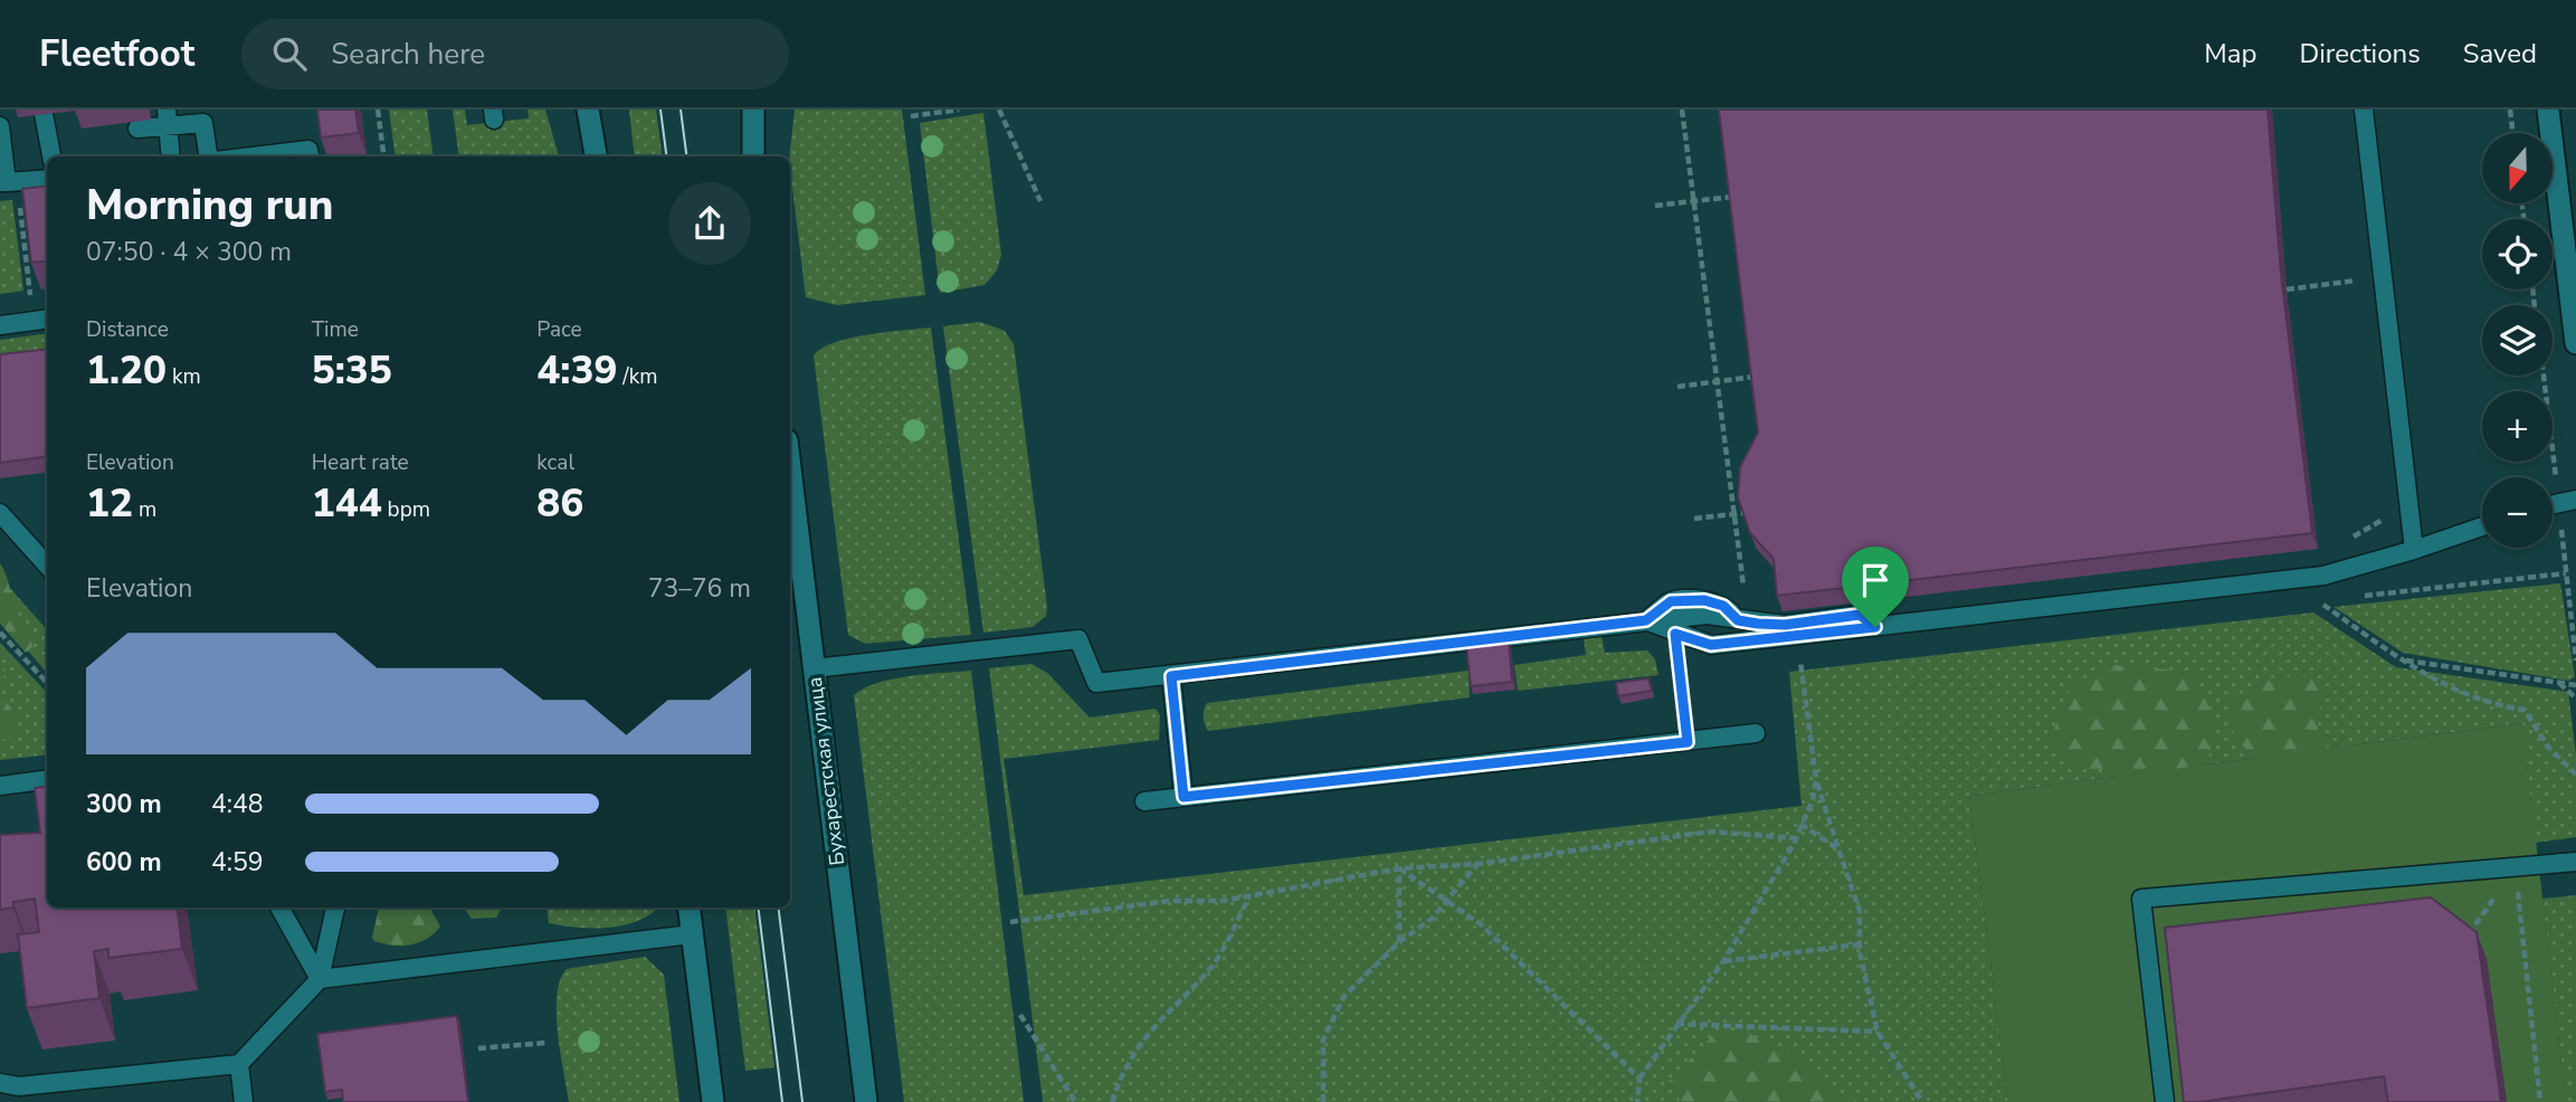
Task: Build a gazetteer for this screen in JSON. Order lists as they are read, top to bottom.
{
  "streets": {
    "street": ["Бухарестская улица"]
  },
  "north": "bottom",
  "page": {
    "header": "Fleetfoot",
    "search": "Search here",
    "nav": ["Map", "Directions", "Saved"],
    "map_buttons": ["+", "−"],
    "heading": ["Morning run", "07:50 · 4 × 300 m"],
    "stats": [
      ["Distance", "1.20 km"],
      ["Time", "5:35"],
      ["Pace", "4:39 /km"],
      ["Elevation", "12 m"],
      ["Heart rate", "144 bpm"],
      ["kcal", "86"]
    ],
    "chart": ["Elevation", "73–76 m"],
    "list": [
      {
        "name": "300 m",
        "note": "4:48"
      },
      {
        "name": "600 m",
        "note": "4:59"
      }
    ]
  }
}
